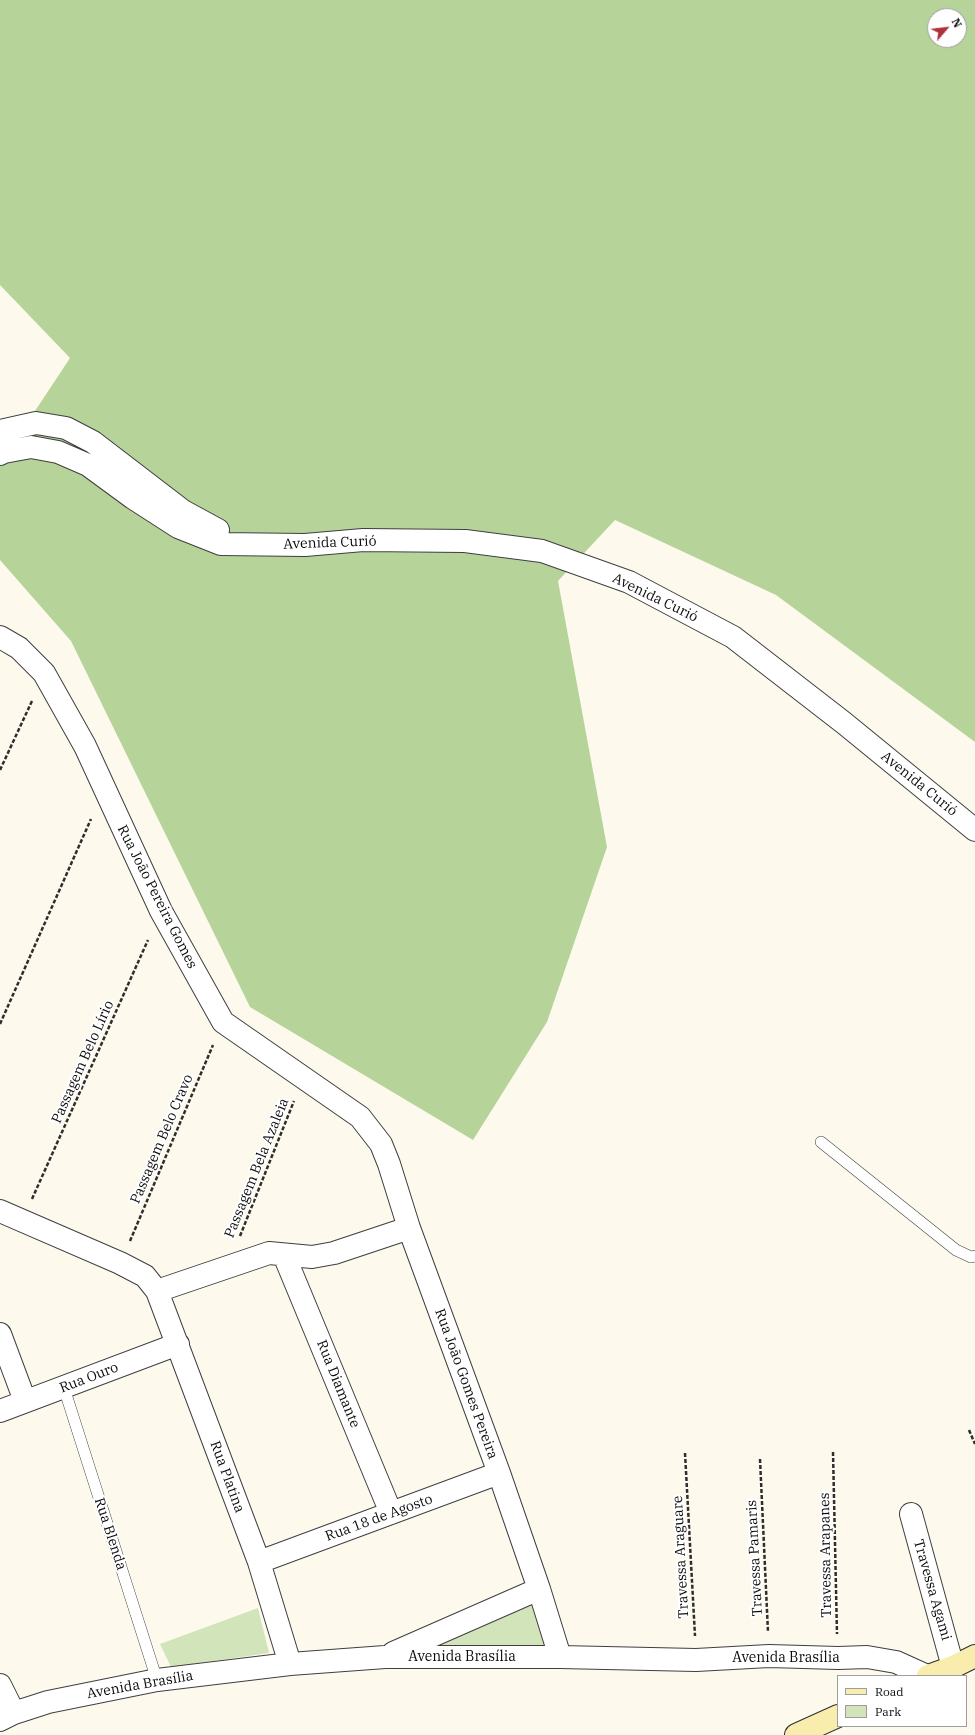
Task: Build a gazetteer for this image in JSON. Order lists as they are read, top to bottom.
{
  "streets": {
    "street": [
      "Avenida Curió",
      "Rua João Pereira Gomes",
      "Rua Ouro",
      "Rua Diamante",
      "Rua João Gomes Pereira",
      "Rua Platina",
      "Rua 18 de Agosto",
      "Travessa Agami",
      "Avenida Brasília"
    ],
    "lane": ["Rua Blenda"],
    "path": [
      "Passagem Belo Lírio",
      "Passagem Belo Cravo",
      "Passagem Bela Azaleia",
      "Travessa Arapanes",
      "Travessa Araguare",
      "Travessa Pamaris"
    ]
  },
  "crossings": [
    ["Rua João Pereira Gomes", "Passagem Belo Lírio"],
    ["Rua João Pereira Gomes", "Passagem Belo Cravo"],
    ["Rua João Pereira Gomes", "Passagem Bela Azaleia"],
    ["Rua João Pereira Gomes", "Rua João Gomes Pereira"],
    ["Passagem Belo Lírio", "Rua Platina"],
    ["Passagem Belo Cravo", "Rua Platina"],
    ["Rua Ouro", "Rua Platina"],
    ["Rua Ouro", "Rua Blenda"],
    ["Rua Diamante", "Rua 18 de Agosto"],
    ["Rua João Gomes Pereira", "Rua 18 de Agosto"],
    ["Rua João Gomes Pereira", "Avenida Brasília"],
    ["Rua Platina", "Rua 18 de Agosto"],
    ["Rua Platina", "Avenida Brasília"],
    ["Rua Blenda", "Avenida Brasília"],
    ["Travessa Arapanes", "Avenida Brasília"],
    ["Travessa Araguare", "Avenida Brasília"],
    ["Travessa Pamaris", "Avenida Brasília"]
  ],
  "legend": ["Road", "Park"],
  "north": "top right"
}
